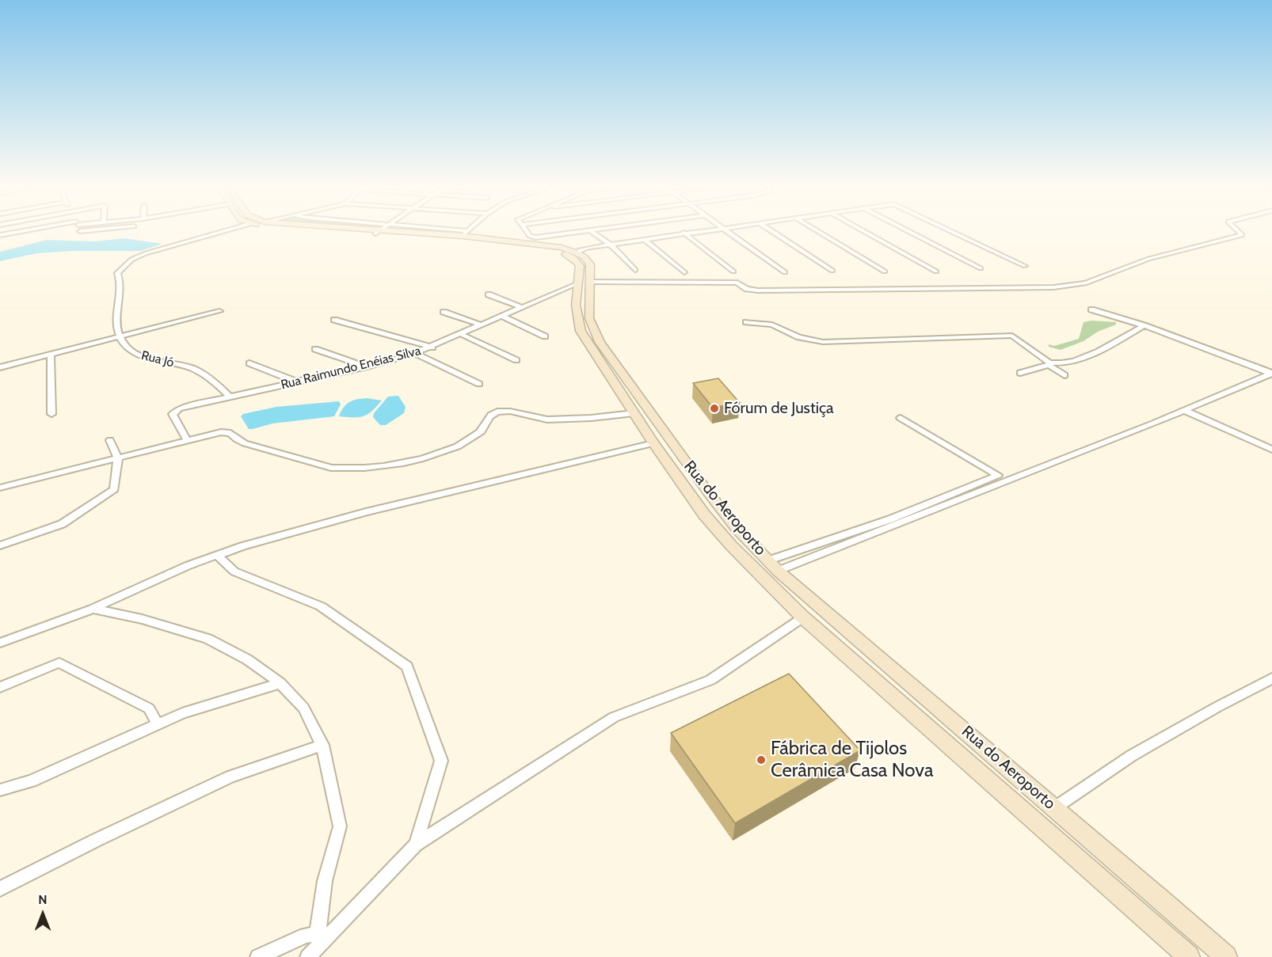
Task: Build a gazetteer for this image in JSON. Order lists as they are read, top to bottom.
{
  "streets": {
    "main road": ["Rua do Aeroporto"],
    "street": ["Rua Jó", "Rua Raimundo Enéias Silva"]
  },
  "crossings": [
    ["Rua Jó", "Rua Raimundo Enéias Silva"],
    ["Rua Raimundo Enéias Silva", "Rua do Aeroporto"]
  ],
  "places": ["Fórum de Justiça", "Fábrica de Tijolos Cerâmica Casa Nova"],
  "north": "top"
}
